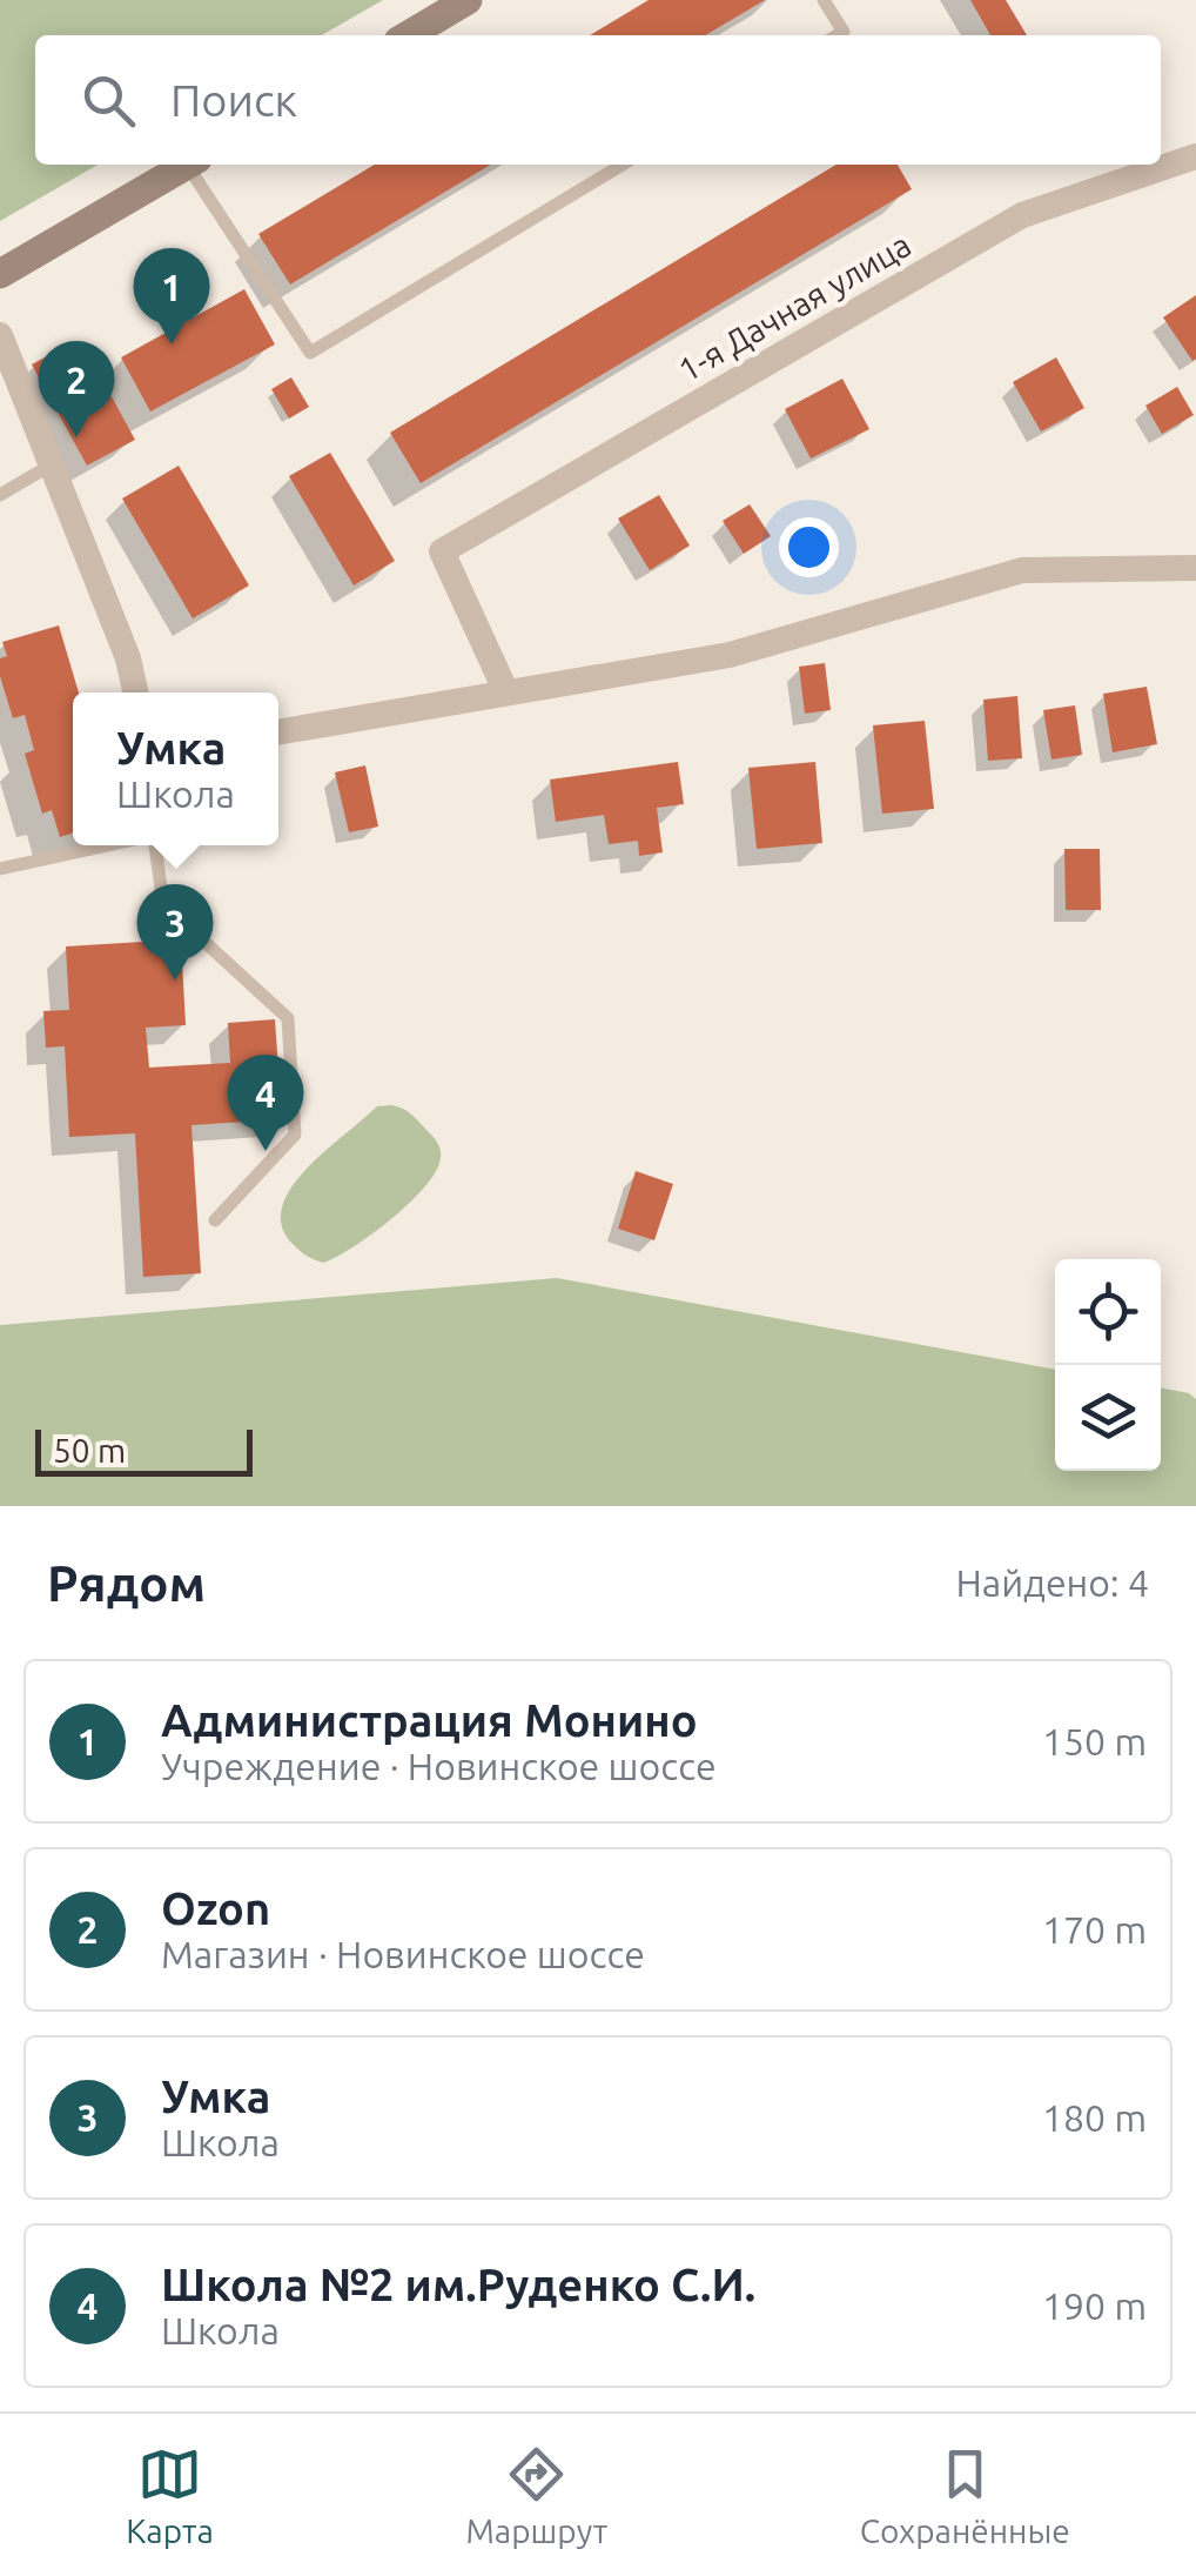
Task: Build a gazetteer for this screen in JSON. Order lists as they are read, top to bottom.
{
  "streets": {
    "street": ["1-я Дачная улица"]
  },
  "scale_bar": "50 m",
  "page": {
    "search": "Поиск",
    "pins": [
      "1",
      "2",
      "3",
      "4"
    ],
    "popup": ["Умка", "Школа"],
    "scale": "50 m",
    "heading": ["Рядом", "Найдено: 4"],
    "list": [
      {
        "mark": "1",
        "name": "Администрация Монино",
        "note": "Учреждение · Новинское шоссе",
        "value": "150 m"
      },
      {
        "mark": "2",
        "name": "Ozon",
        "note": "Магазин · Новинское шоссе",
        "value": "170 m"
      },
      {
        "mark": "3",
        "name": "Умка",
        "note": "Школа",
        "value": "180 m"
      },
      {
        "mark": "4",
        "name": "Школа №2 им.Руденко С.И.",
        "note": "Школа",
        "value": "190 m"
      }
    ],
    "nav": ["Карта", "Маршрут", "Сохранённые"]
  }
}
